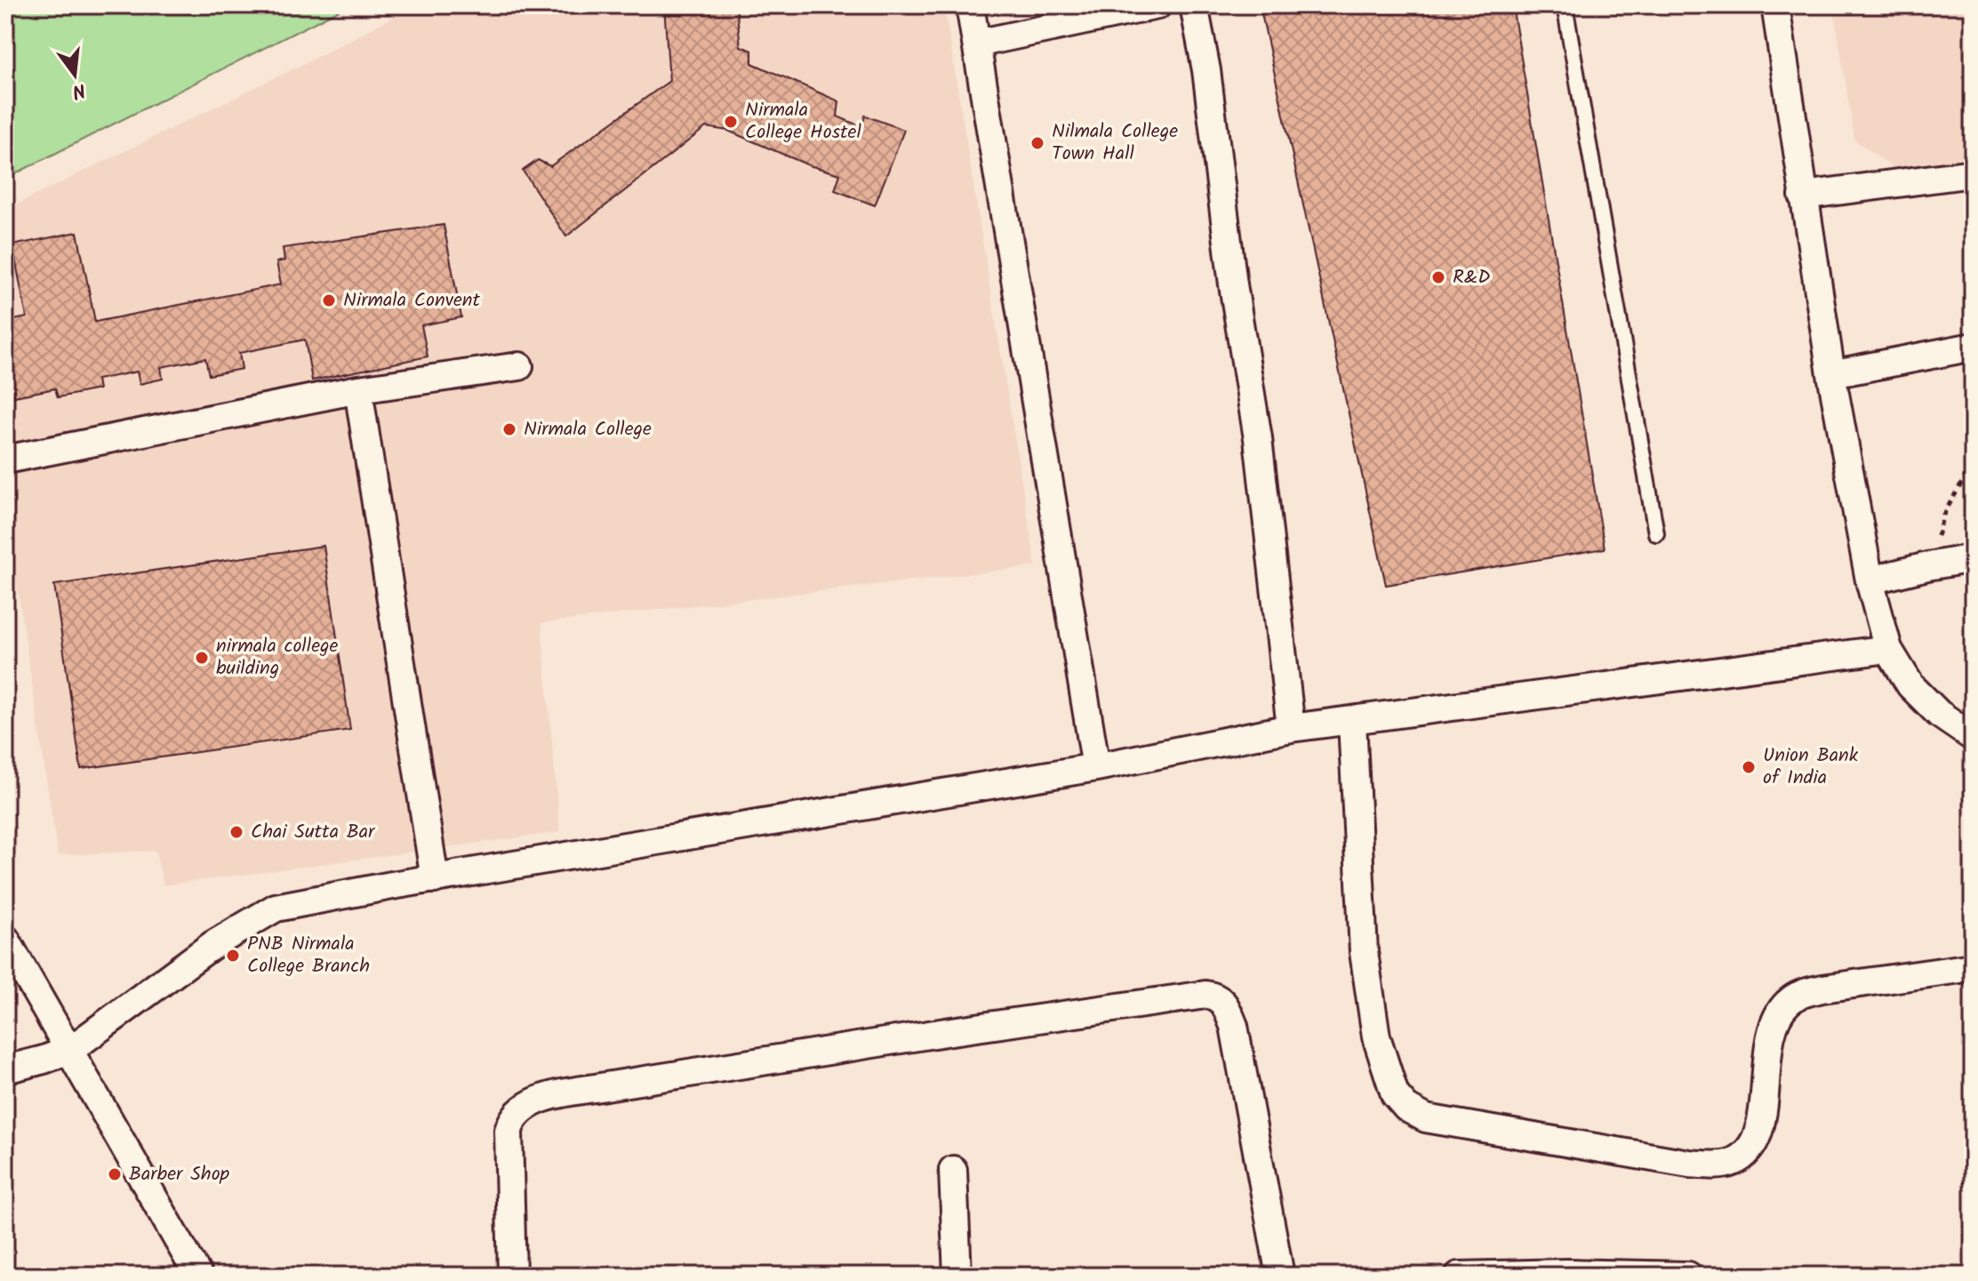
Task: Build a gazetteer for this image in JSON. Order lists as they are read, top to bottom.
{
  "places": [
    "Nirmala College Hostel",
    "Nilmala College Town Hall",
    "R&D",
    "Nirmala Convent",
    "Nirmala College",
    "nirmala college building",
    "Union Bank of India",
    "Chai Sutta Bar",
    "PNB Nirmala College Branch",
    "Barber Shop"
  ],
  "north": "bottom"
}
